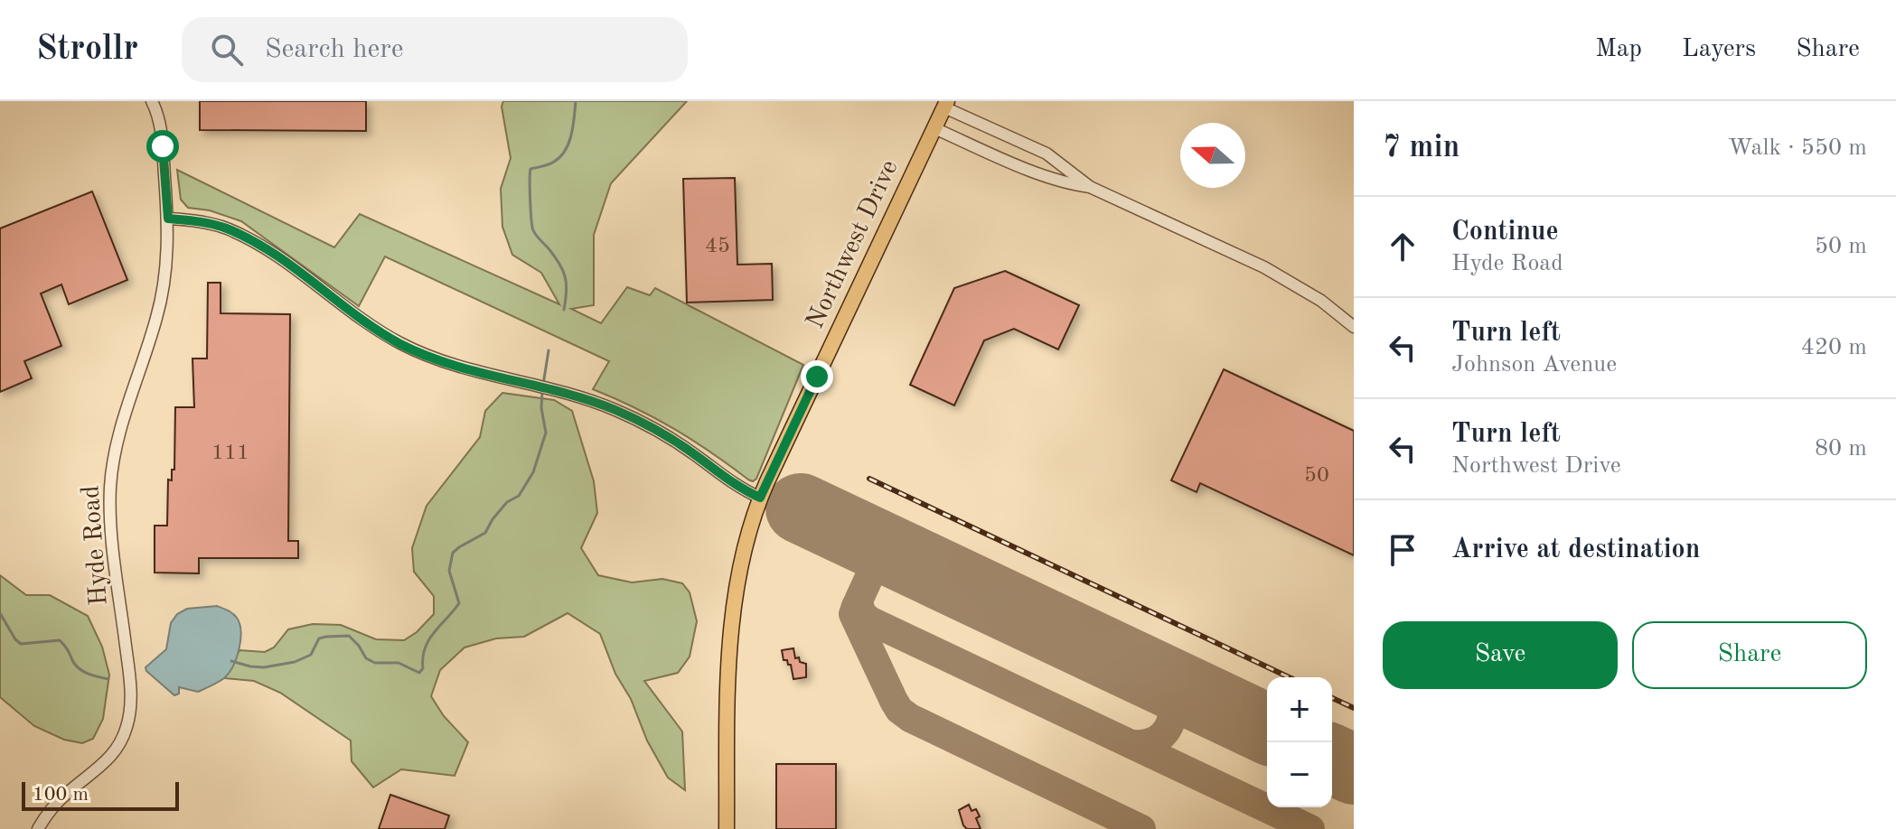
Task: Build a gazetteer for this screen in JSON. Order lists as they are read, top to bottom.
{
  "streets": {
    "main road": ["Northwest Drive"],
    "street": ["Hyde Road"]
  },
  "house_numbers": ["45", "111", "50"],
  "scale_bar": "100 m",
  "north": "left",
  "page": {
    "header": "Strollr",
    "search": "Search here",
    "nav": ["Map", "Layers", "Share"],
    "heading": ["7 min", "Walk · 550 m"],
    "list": [
      ["Continue", "Hyde Road", "50 m"],
      ["Turn left", "Johnson Avenue", "420 m"],
      ["Turn left", "Northwest Drive", "80 m"],
      "Arrive at destination"
    ],
    "buttons": ["Save", "Share"],
    "map_buttons": ["+", "−"],
    "scale": "100 m"
  }
}
